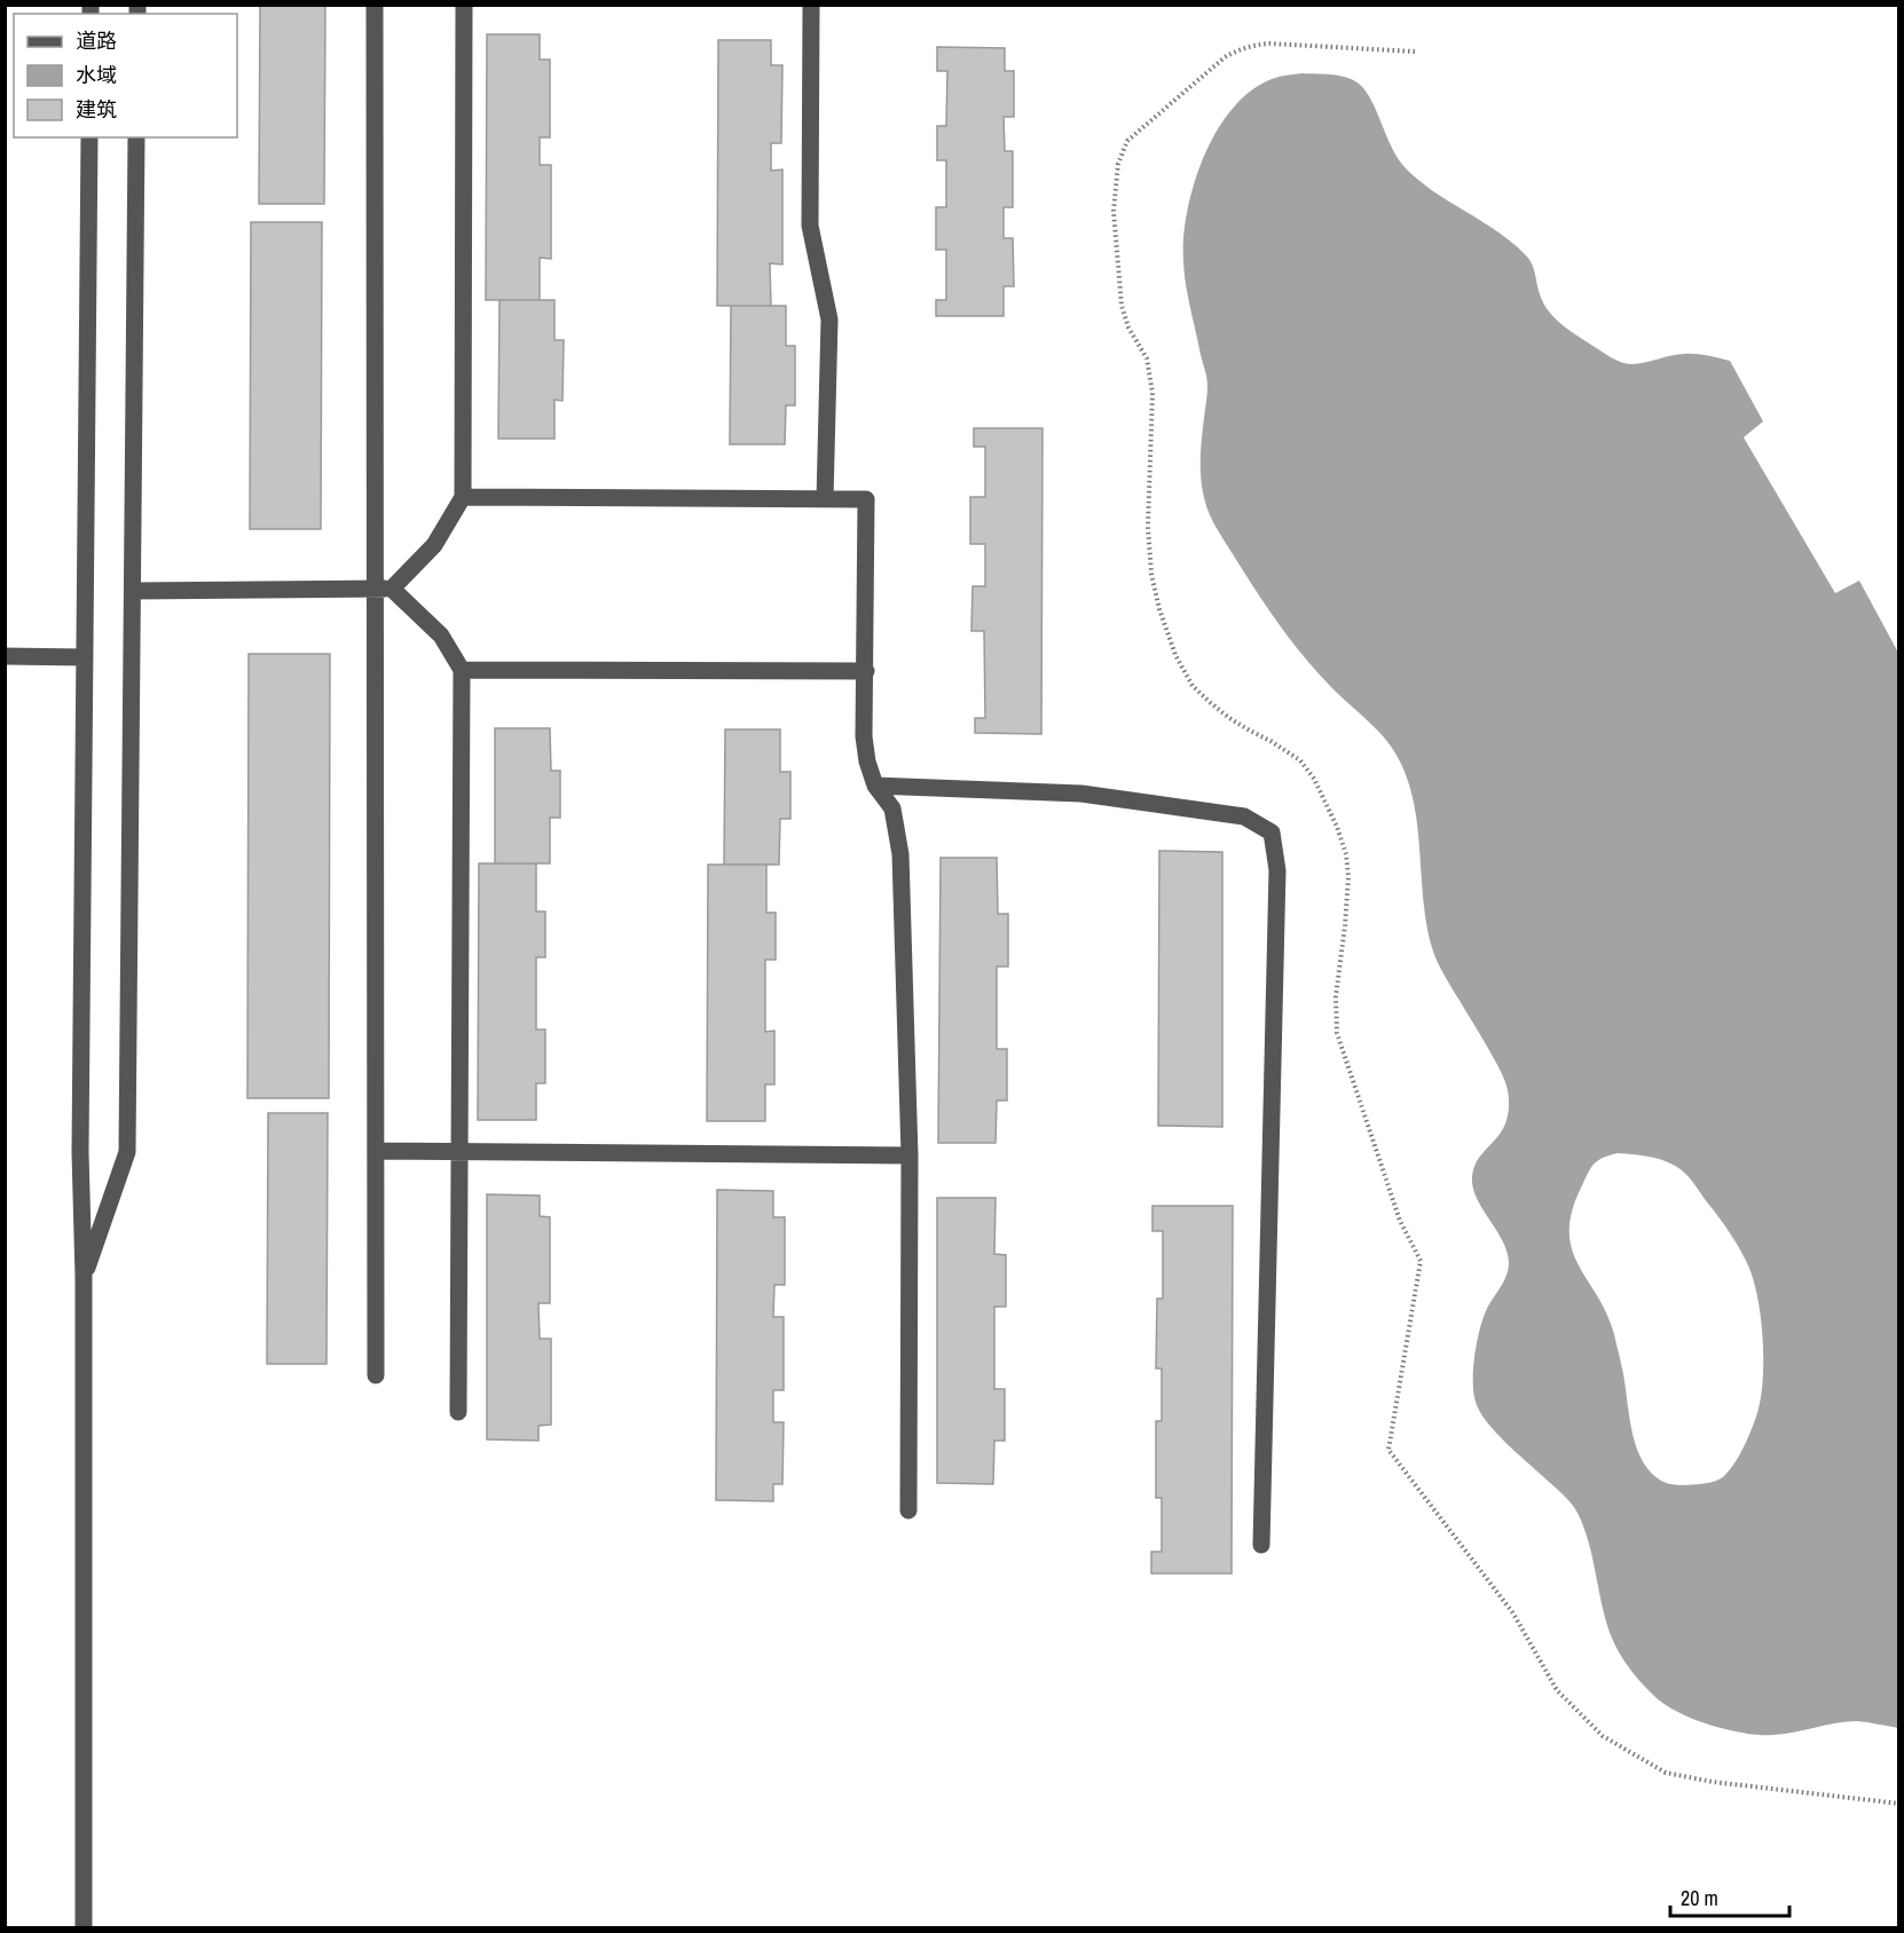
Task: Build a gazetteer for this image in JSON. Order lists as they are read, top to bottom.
{
  "legend": ["道路", "水域", "建筑"],
  "scale_bar": "20 m"
}
